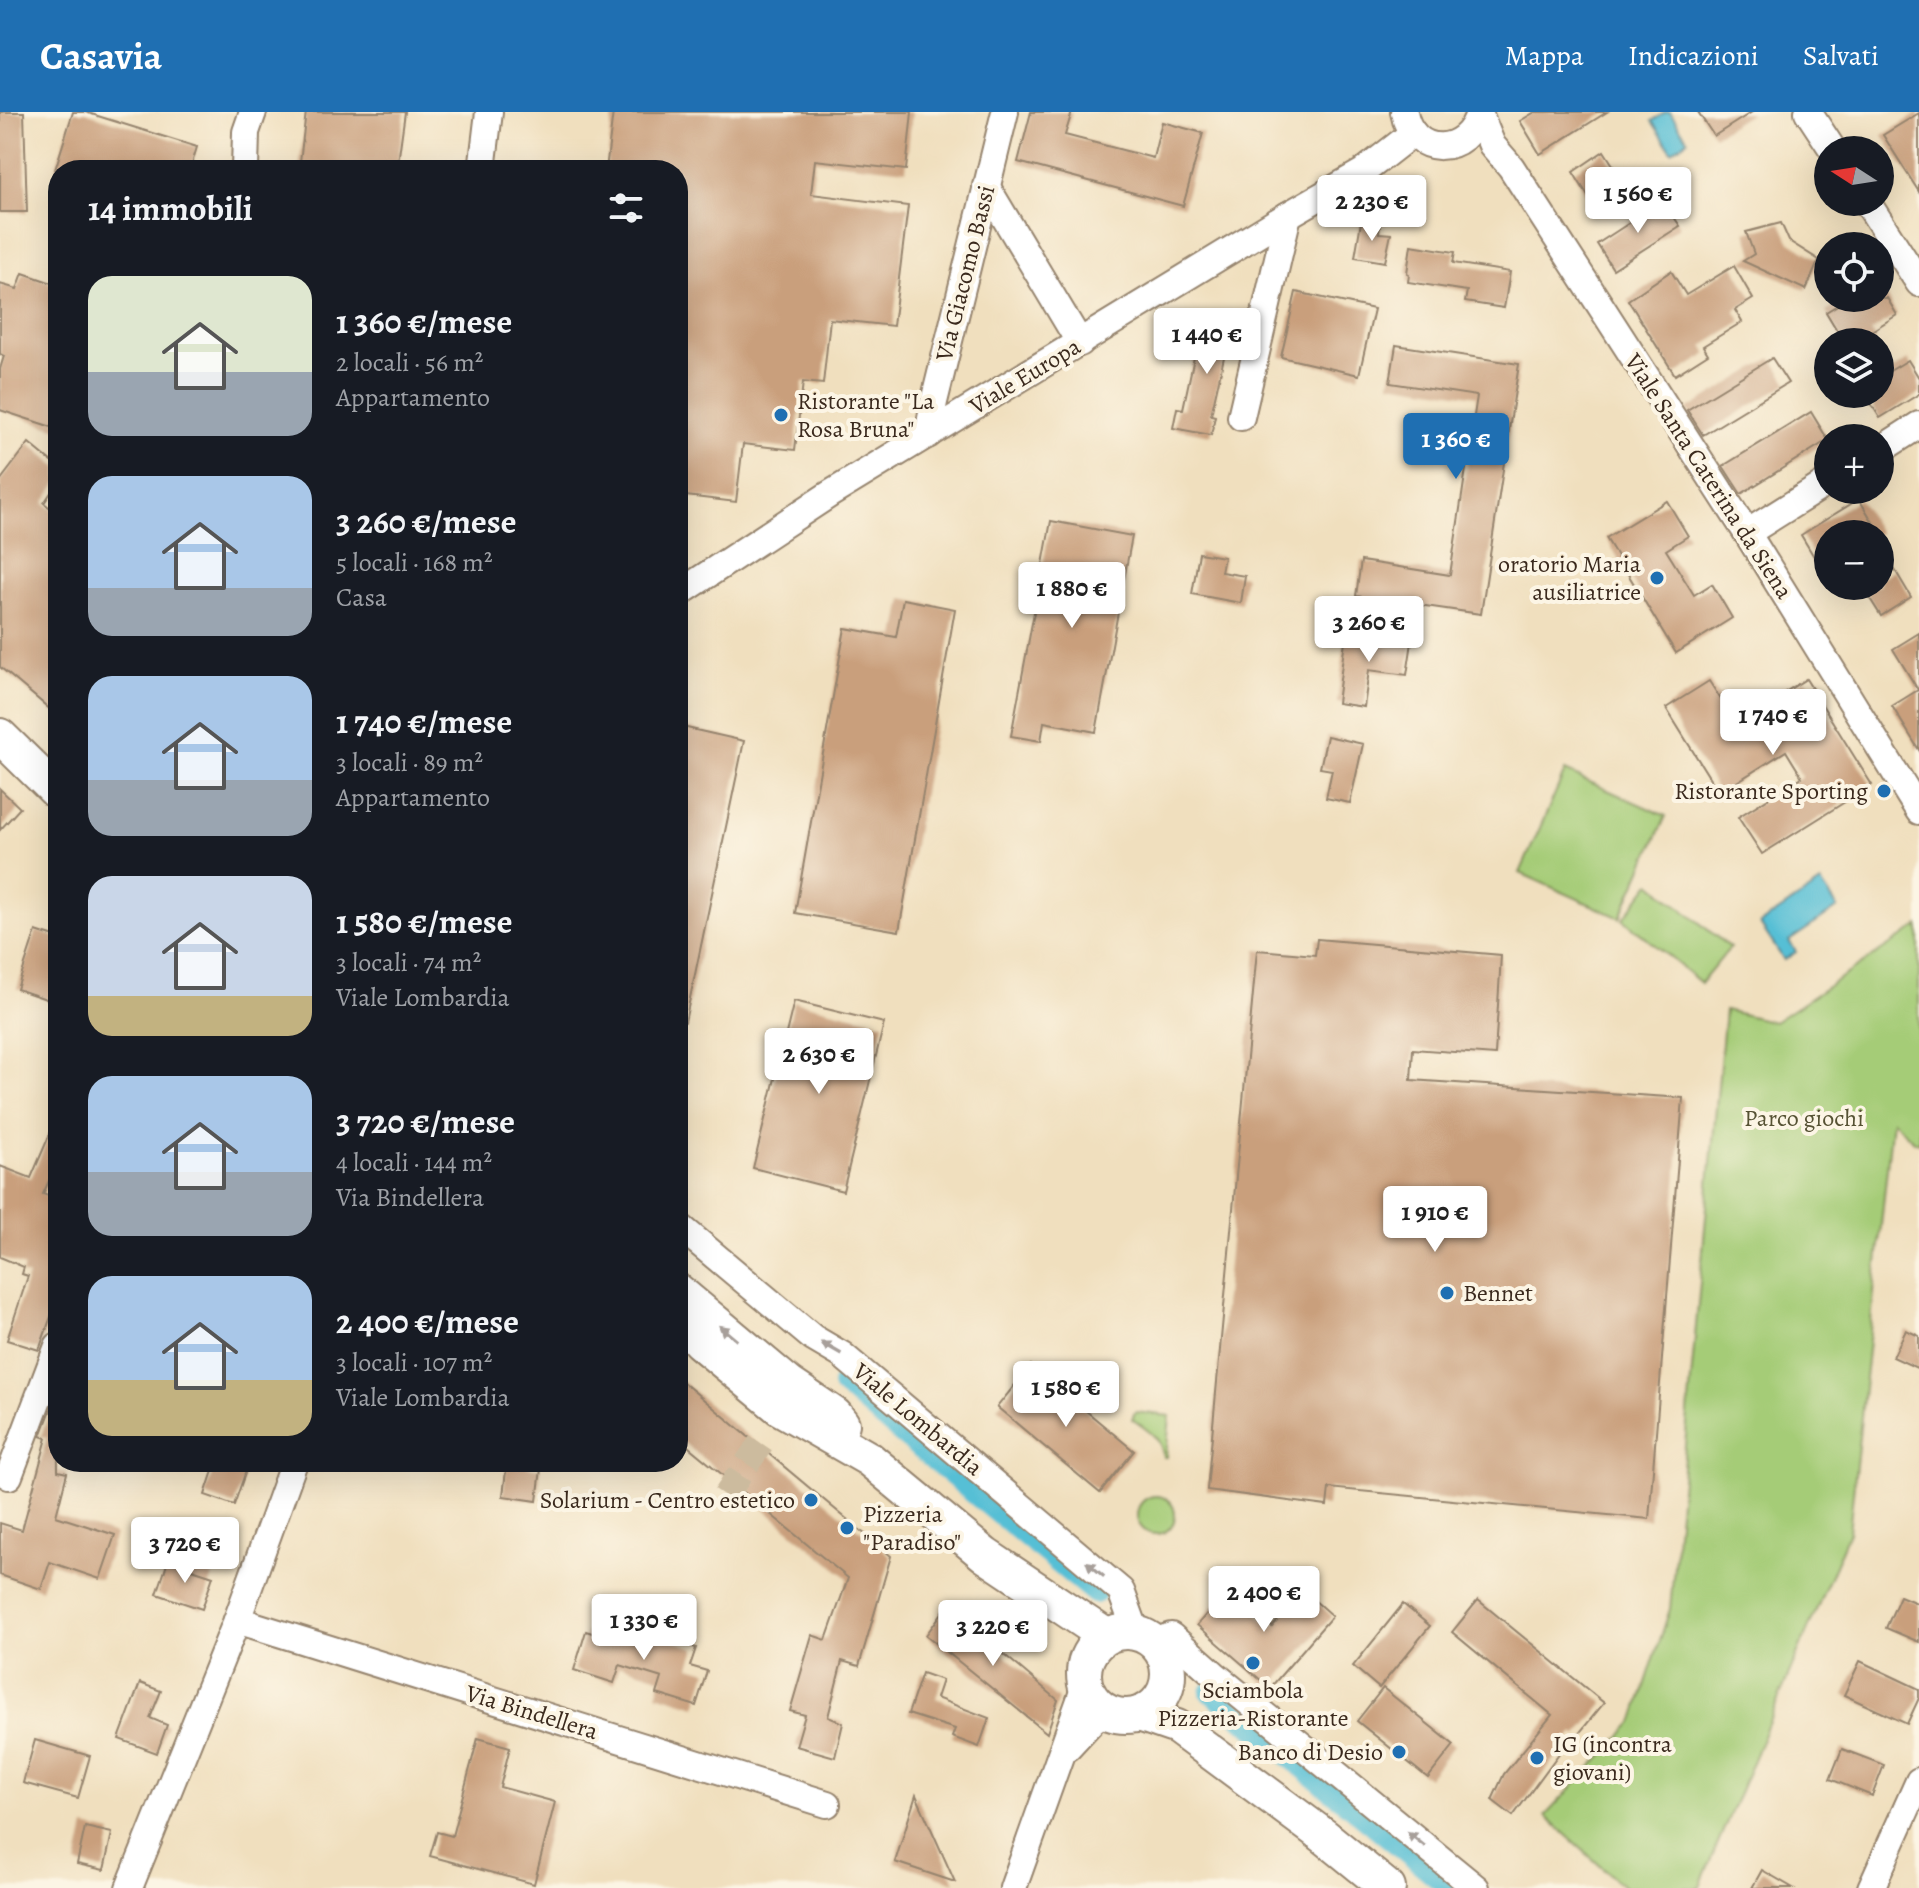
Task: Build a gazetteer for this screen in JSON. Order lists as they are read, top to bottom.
{
  "streets": {
    "street": [
      "Via Giacomo Bassi",
      "Viale Europa",
      "Viale Santa Caterina da Siena",
      "Viale Lombardia",
      "Via Bindellera"
    ]
  },
  "crossings": [
    ["Via Giacomo Bassi", "Viale Europa"]
  ],
  "one_way": ["Viale Lombardia"],
  "parks": ["Parco giochi"],
  "places": [
    "Ristorante \"La Rosa Bruna\"",
    "oratorio Maria ausiliatrice",
    "Ristorante Sporting",
    "Bennet",
    "Solarium - Centro estetico",
    "Pizzeria \"Paradiso\"",
    "Sciambola Pizzeria-Ristorante",
    "Banco di Desio",
    "IG (incontra giovani)"
  ],
  "north": "left",
  "page": {
    "header": "Casavia",
    "nav": ["Mappa", "Indicazioni", "Salvati"],
    "map_buttons": ["+", "−"],
    "heading": "14 immobili",
    "price": [
      "1 560 €",
      "2 230 €",
      "1 440 €",
      "1 360 €",
      "1 880 €",
      "3 260 €",
      "1 740 €",
      "2 630 €",
      "1 910 €",
      "1 580 €",
      "3 720 €",
      "2 400 €",
      "1 330 €",
      "3 220 €"
    ],
    "list": [
      {
        "name": "1 360 €/mese",
        "note": "2 locali · 56 m² · Appartamento"
      },
      {
        "name": "3 260 €/mese",
        "note": "5 locali · 168 m² · Casa"
      },
      {
        "name": "1 740 €/mese",
        "note": "3 locali · 89 m² · Appartamento"
      },
      {
        "name": "1 580 €/mese",
        "note": "3 locali · 74 m² · Viale Lombardia"
      },
      {
        "name": "3 720 €/mese",
        "note": "4 locali · 144 m² · Via Bindellera"
      },
      {
        "name": "2 400 €/mese",
        "note": "3 locali · 107 m² · Viale Lombardia"
      }
    ]
  }
}
